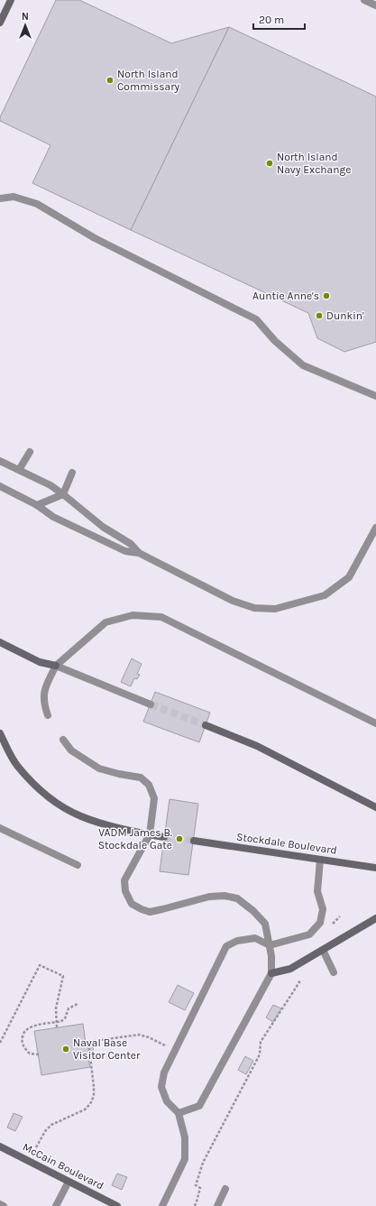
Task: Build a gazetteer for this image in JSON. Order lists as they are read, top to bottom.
{
  "streets": {
    "main road": ["Stockdale Boulevard", "McCain Boulevard"]
  },
  "places": [
    "North Island Commissary",
    "North Island Navy Exchange",
    "Auntie Anne's",
    "Dunkin'",
    "VADM James B. Stockdale Gate",
    "Naval Base Visitor Center"
  ],
  "scale_bar": "20 m",
  "north": "top"
}
